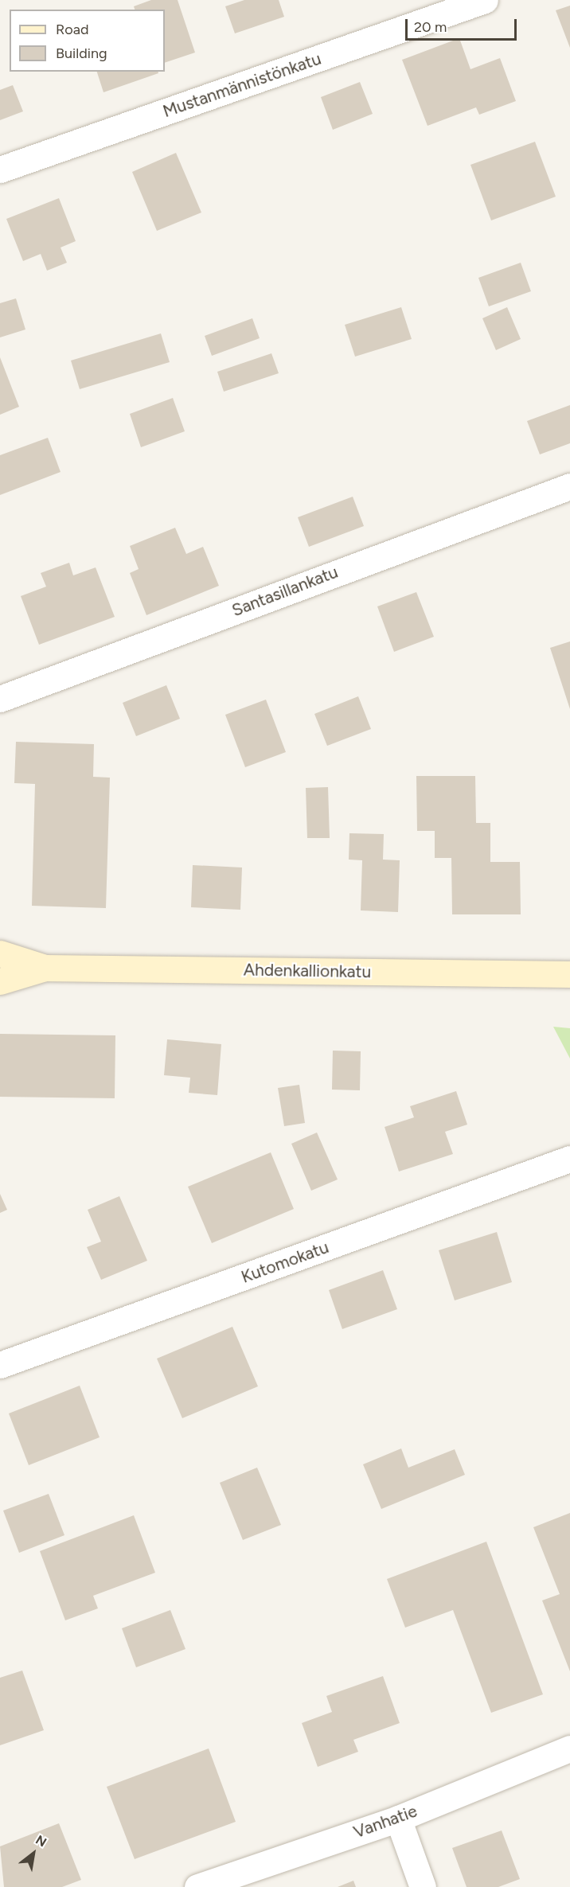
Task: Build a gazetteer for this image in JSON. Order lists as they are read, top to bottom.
{
  "streets": {
    "street": [
      "Mustanmännistönkatu",
      "Santasillankatu",
      "Ahdenkallionkatu",
      "Kutomokatu",
      "Vanhatie"
    ]
  },
  "legend": ["Road", "Building"],
  "scale_bar": "20 m",
  "north": "top right"
}
